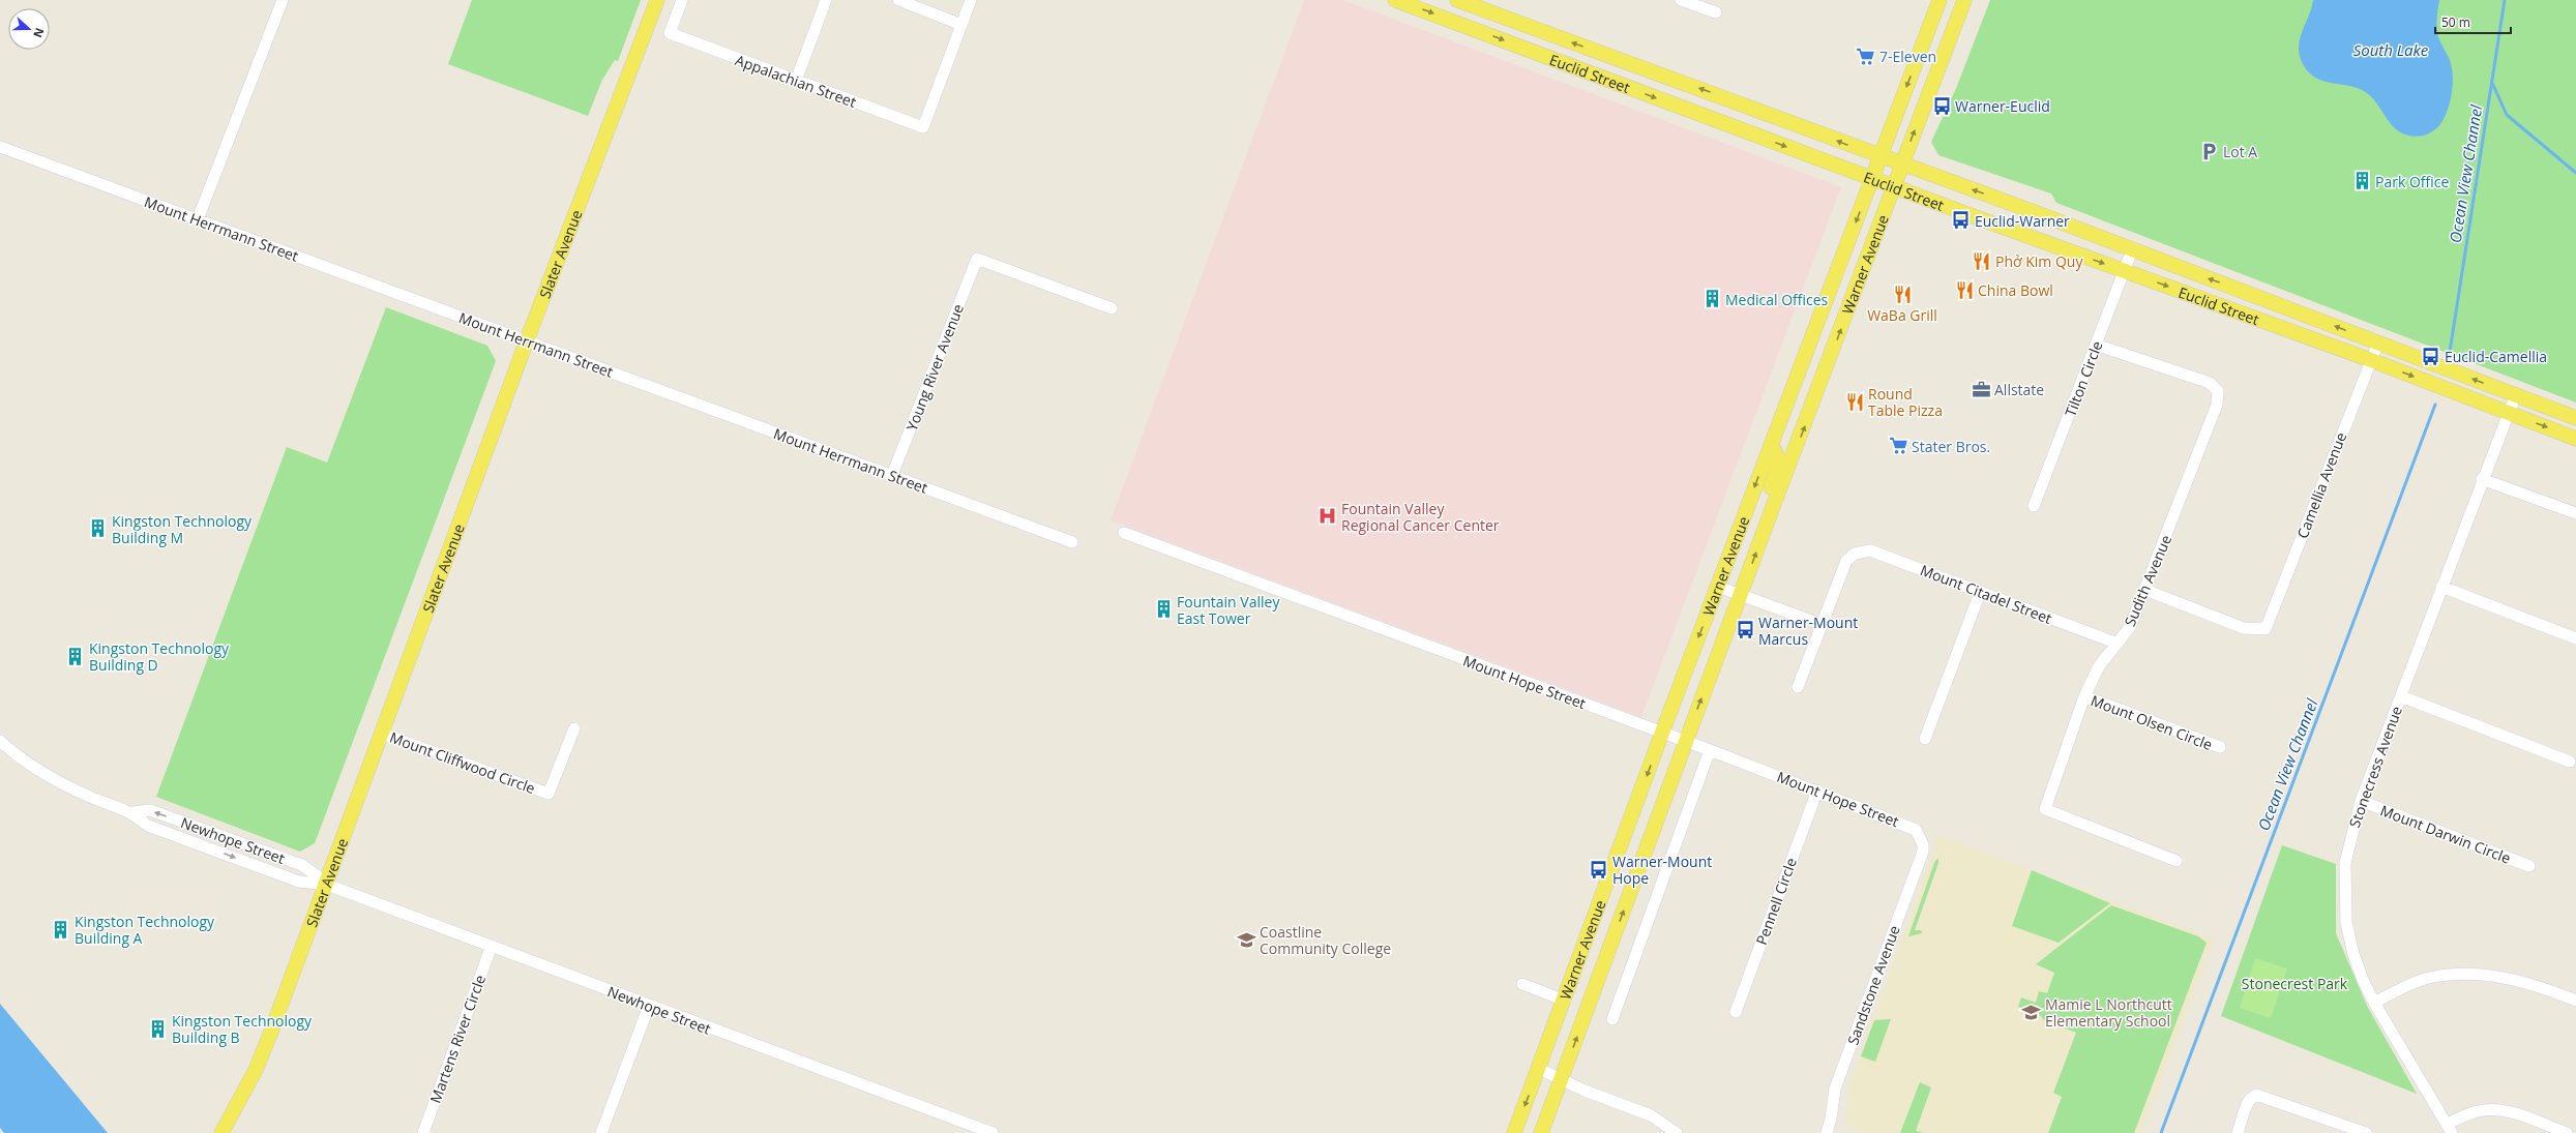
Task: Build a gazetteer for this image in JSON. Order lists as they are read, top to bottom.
{
  "streets": {
    "main road": ["Euclid Street", "Slater Avenue", "Warner Avenue"],
    "street": [
      "Appalachian Street",
      "Mount Herrmann Street",
      "Young River Avenue",
      "Tilton Circle",
      "Camellia Avenue",
      "Sudith Avenue",
      "Mount Citadel Street",
      "Mount Hope Street",
      "Mount Olsen Circle",
      "Mount Cliffwood Circle",
      "Stonecress Avenue",
      "Mount Darwin Circle",
      "Newhope Street",
      "Pennell Circle",
      "Sandstone Avenue",
      "Martens River Circle"
    ]
  },
  "crossings": [
    ["Euclid Street", "Warner Avenue"],
    ["Euclid Street", "Tilton Circle"],
    ["Euclid Street", "Camellia Avenue"],
    ["Euclid Street", "Stonecress Avenue"],
    ["Mount Herrmann Street", "Slater Avenue"],
    ["Mount Herrmann Street", "Young River Avenue"],
    ["Slater Avenue", "Mount Cliffwood Circle"],
    ["Slater Avenue", "Newhope Street"],
    ["Warner Avenue", "Mount Hope Street"],
    ["Tilton Circle", "Sudith Avenue"],
    ["Camellia Avenue", "Sudith Avenue"],
    ["Sudith Avenue", "Mount Citadel Street"],
    ["Sudith Avenue", "Mount Olsen Circle"],
    ["Mount Hope Street", "Pennell Circle"],
    ["Mount Hope Street", "Sandstone Avenue"],
    ["Stonecress Avenue", "Mount Darwin Circle"],
    ["Newhope Street", "Martens River Circle"]
  ],
  "water": ["South Lake", "Ocean View Channel"],
  "parks": ["Stonecrest Park"],
  "places": {
    "supermarket": ["7-Eleven", "Stater Bros."],
    "bus stop": [
      "Warner-Euclid",
      "Euclid-Warner",
      "Euclid-Camellia",
      "Warner-Mount Marcus",
      "Warner-Mount Hope"
    ],
    "parking": ["Lot A"],
    "building": [
      "Park Office",
      "Medical Offices",
      "Kingston Technology Building M",
      "Fountain Valley East Tower",
      "Kingston Technology Building D",
      "Kingston Technology Building A",
      "Kingston Technology Building B"
    ],
    "restaurant": [
      "Phở Kim Quy",
      "China Bowl",
      "WaBa Grill",
      "Round Table Pizza"
    ],
    "office": ["Allstate"],
    "hospital": ["Fountain Valley Regional Cancer Center"],
    "school or university": ["Coastline Community College", "Mamie L Northcutt Elementary School"]
  },
  "scale_bar": "50 m",
  "north": "right"
}
